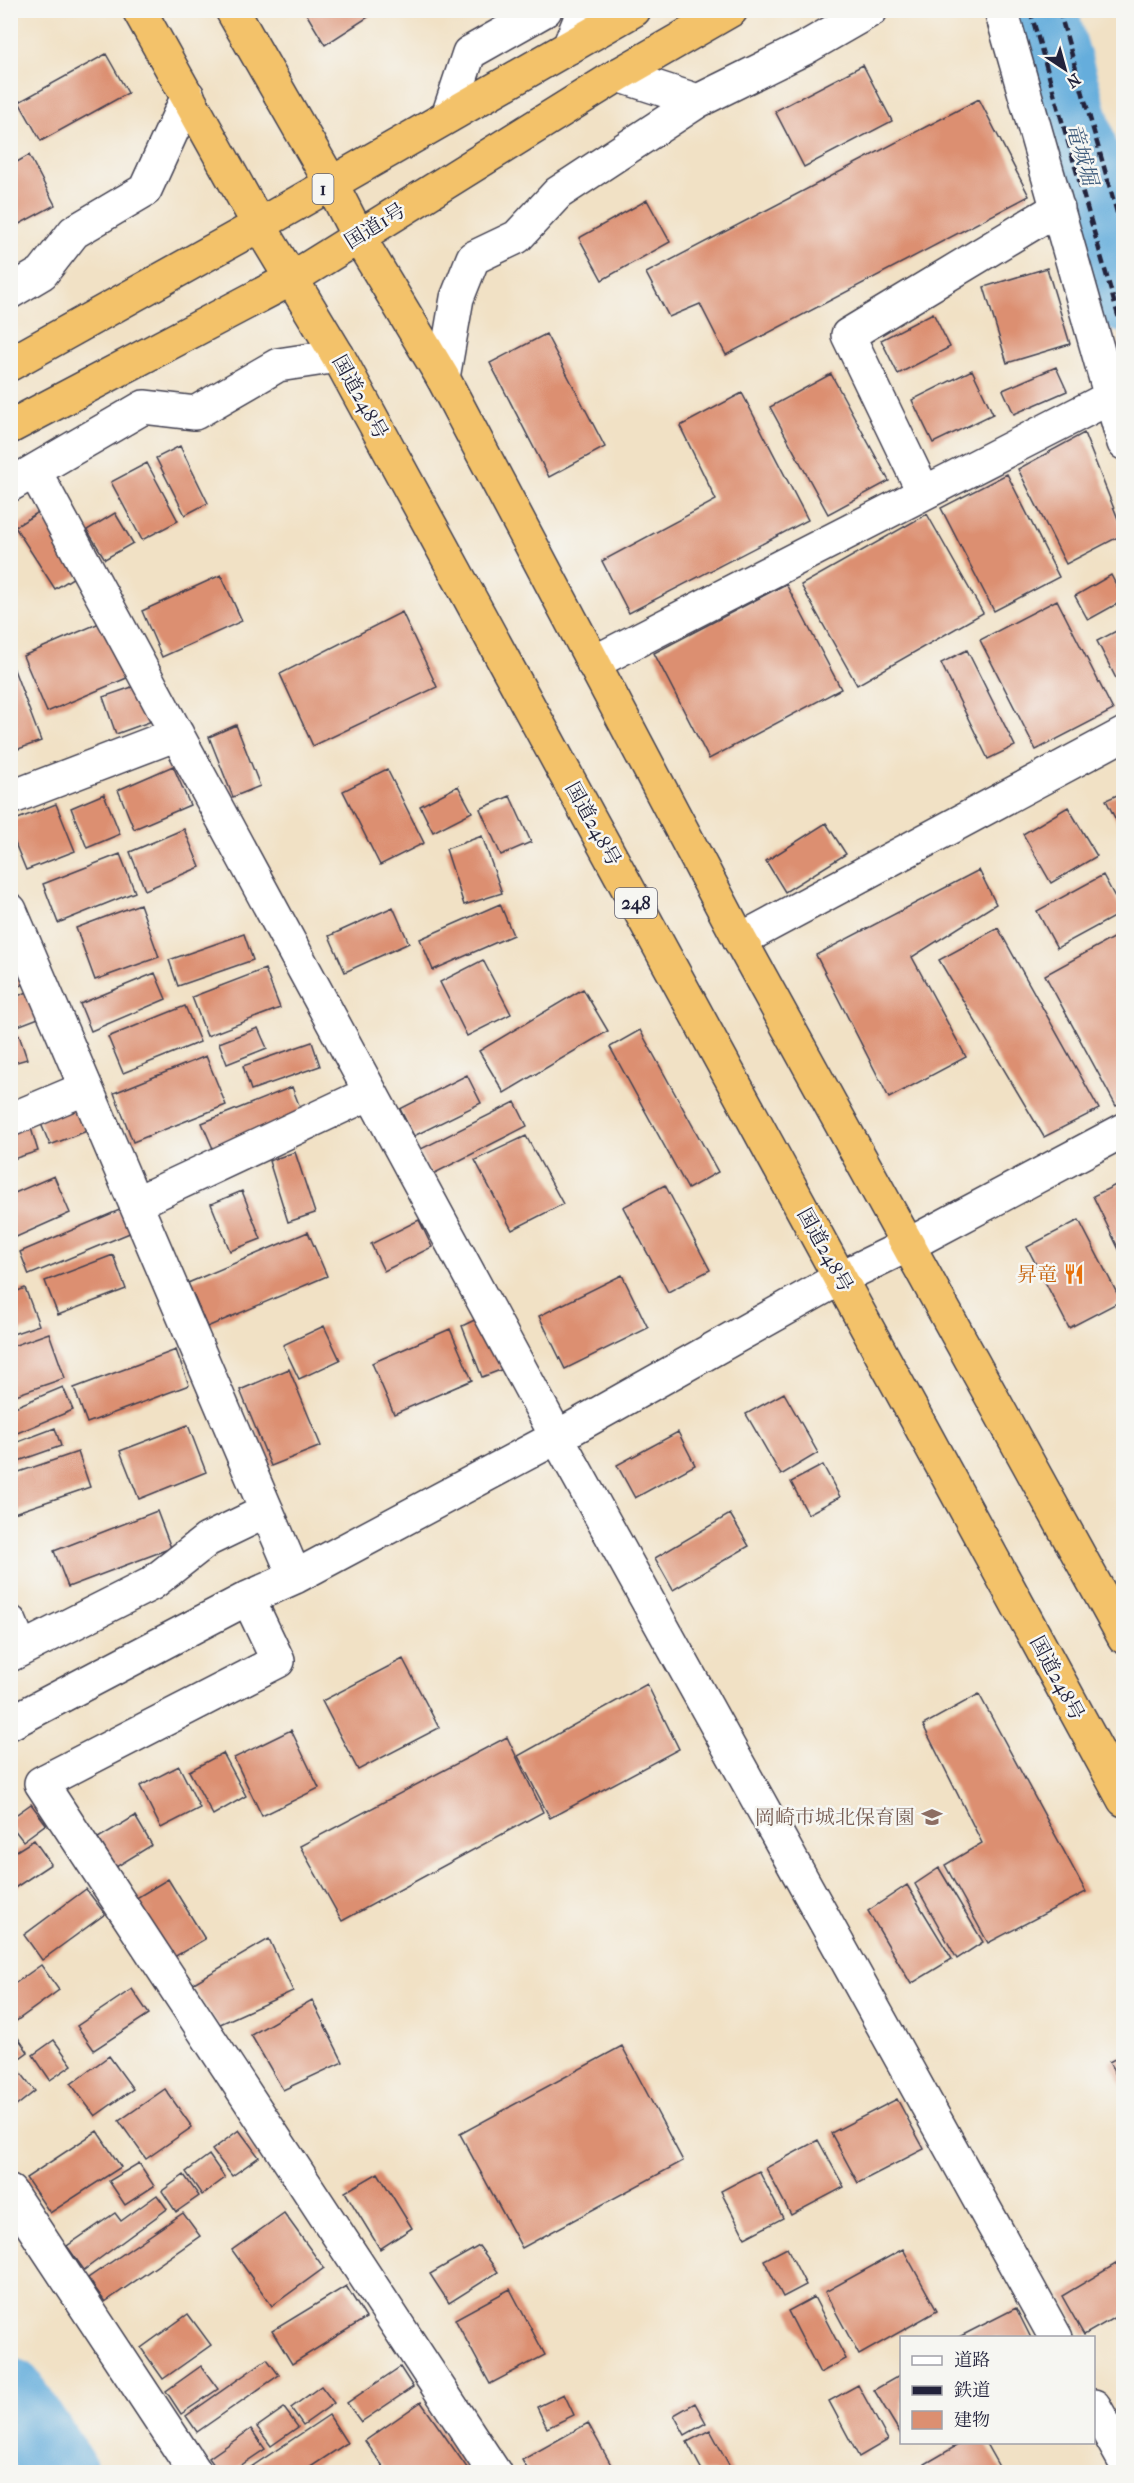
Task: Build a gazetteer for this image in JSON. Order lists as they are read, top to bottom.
{
  "streets": {
    "highway": [
      "1",
      "国道1号",
      "国道248号",
      "248"
    ]
  },
  "crossings": [
    ["1", "国道248号"],
    ["国道1号", "国道248号"]
  ],
  "water": ["竜城堀"],
  "places": {
    "restaurant": ["昇竜"],
    "school or university": ["岡崎市城北保育園"]
  },
  "legend": ["道路", "鉄道", "建物"],
  "north": "bottom right"
}
